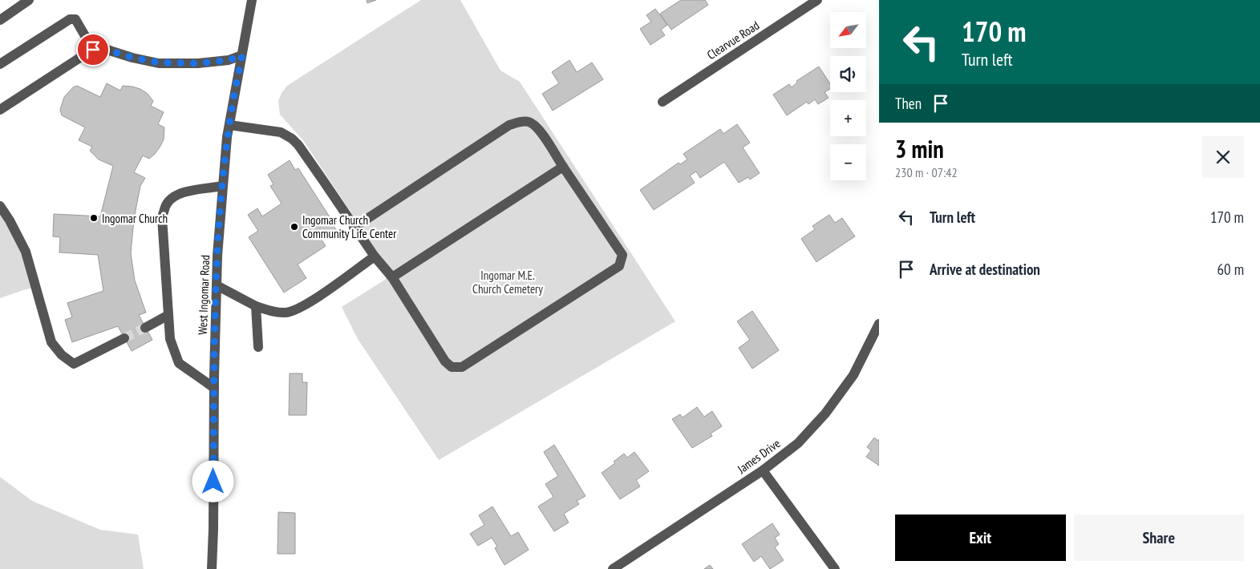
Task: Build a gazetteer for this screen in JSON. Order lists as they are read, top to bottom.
{
  "streets": {
    "street": ["Clearvue Road", "West Ingomar Road", "James Drive"]
  },
  "parks": ["Ingomar M.E. Church Cemetery"],
  "places": ["Ingomar Church", "Ingomar Church Community Life Center"],
  "north": "bottom left",
  "page": {
    "turn": ["170 m", "Turn left"],
    "map_buttons": ["+", "−"],
    "then": "Then",
    "heading": ["3 min", "230 m · 07:42"],
    "list": [
      {
        "name": "Turn left",
        "value": "170 m"
      },
      {
        "name": "Arrive at destination",
        "value": "60 m"
      }
    ],
    "buttons": ["Exit", "Share"]
  }
}
